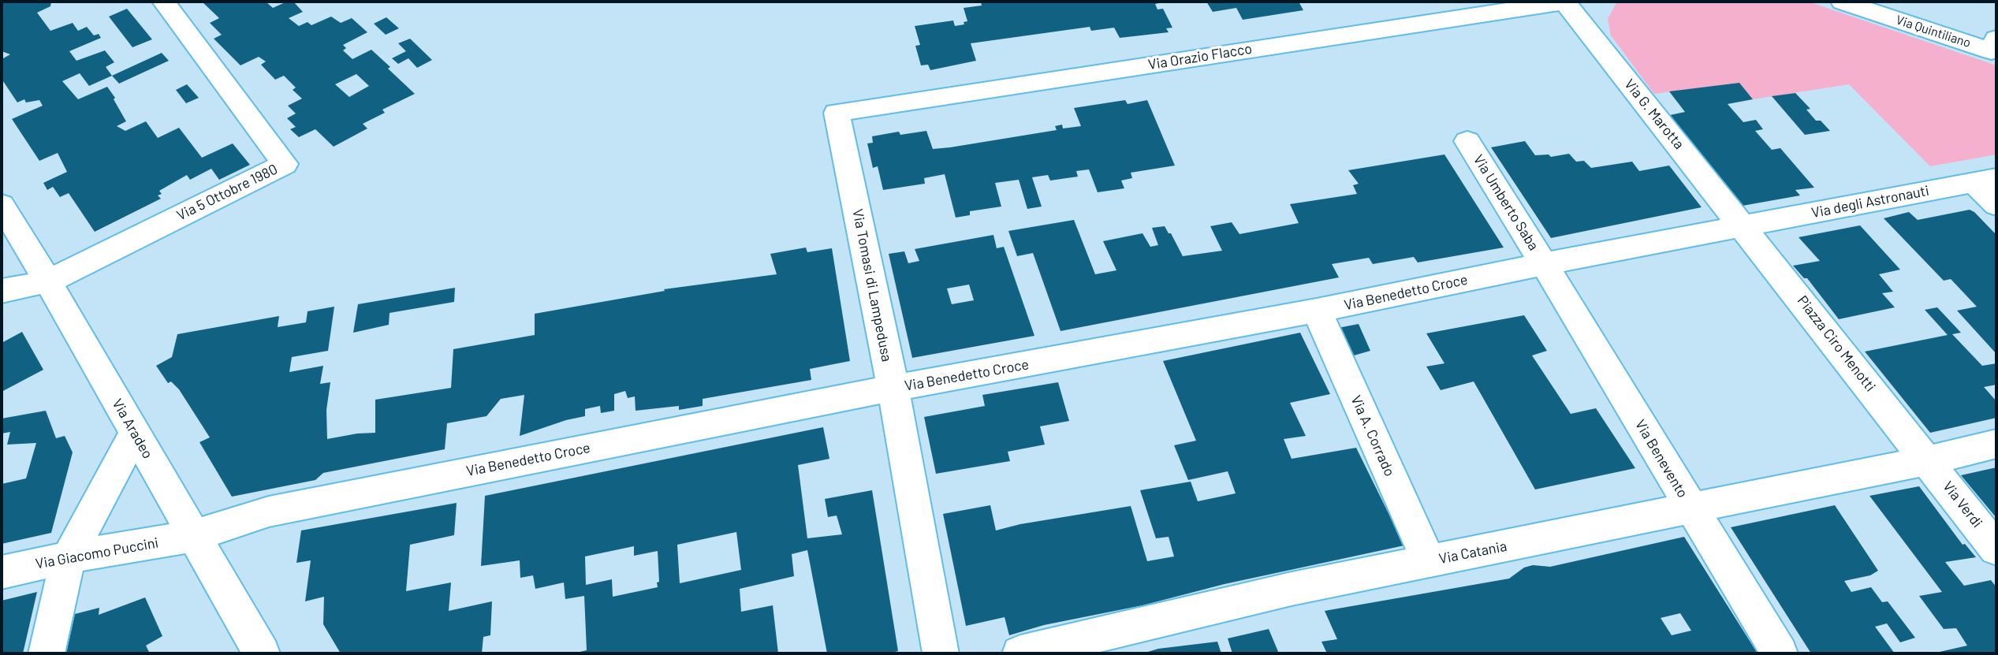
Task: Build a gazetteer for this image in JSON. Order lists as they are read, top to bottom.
{
  "streets": {
    "street": [
      "Via Quintiliano",
      "Via Orazio Flacco",
      "Via G. Marotta",
      "Via 5 Ottobre 1980",
      "Via degli Astronauti",
      "Via Umberto Saba",
      "Via Tomasi di Lampedusa",
      "Via Benedetto Croce",
      "Piazza Ciro Menotti",
      "Via Aradeo",
      "Via A. Corrado",
      "Via Benevento",
      "Via Verdi",
      "Via Catania",
      "Via Giacomo Puccini"
    ]
  },
  "crossings": [
    ["Via Orazio Flacco", "Via G. Marotta"],
    ["Via Orazio Flacco", "Via Tomasi di Lampedusa"],
    ["Via G. Marotta", "Via degli Astronauti"],
    ["Via G. Marotta", "Via Benedetto Croce"],
    ["Via G. Marotta", "Piazza Ciro Menotti"],
    ["Via 5 Ottobre 1980", "Via Aradeo"],
    ["Via degli Astronauti", "Via Benedetto Croce"],
    ["Via degli Astronauti", "Piazza Ciro Menotti"],
    ["Via Umberto Saba", "Via Benedetto Croce"],
    ["Via Umberto Saba", "Via Benevento"],
    ["Via Tomasi di Lampedusa", "Via Benedetto Croce"],
    ["Via Benedetto Croce", "Piazza Ciro Menotti"],
    ["Via Benedetto Croce", "Via Aradeo"],
    ["Via Benedetto Croce", "Via A. Corrado"],
    ["Via Benedetto Croce", "Via Benevento"],
    ["Via Benedetto Croce", "Via Giacomo Puccini"],
    ["Piazza Ciro Menotti", "Via Verdi"],
    ["Piazza Ciro Menotti", "Via Catania"],
    ["Via Aradeo", "Via Giacomo Puccini"],
    ["Via A. Corrado", "Via Catania"],
    ["Via Benevento", "Via Catania"],
    ["Via Verdi", "Via Catania"]
  ]
}
